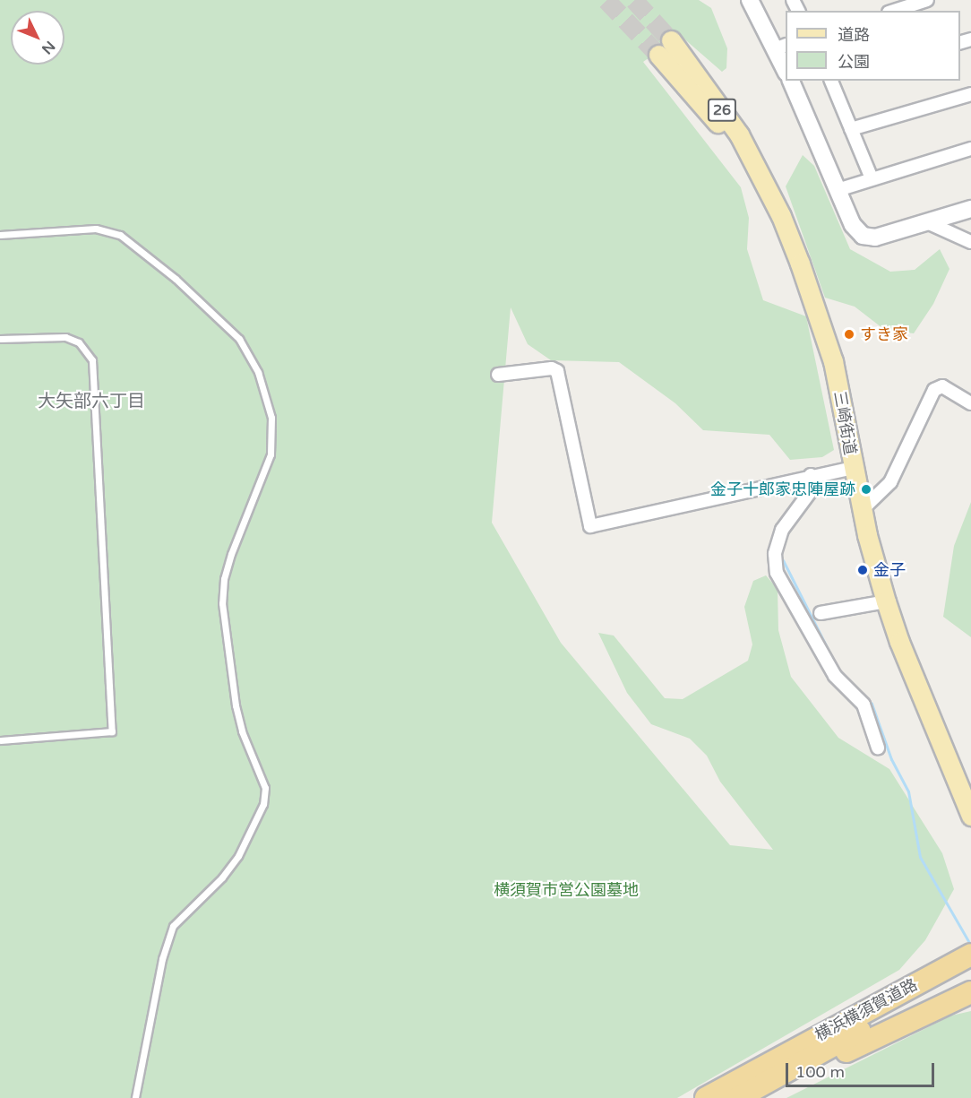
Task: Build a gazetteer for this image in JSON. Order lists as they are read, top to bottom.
{
  "streets": {
    "highway": ["横浜横須賀道路"],
    "main road": ["26", "三崎街道"]
  },
  "districts": ["大矢部六丁目"],
  "parks": ["横須賀市営公園墓地"],
  "places": ["すき家", "金子十郎家忠陣屋跡", "金子"],
  "legend": ["道路", "公園"],
  "scale_bar": "100 m",
  "north": "bottom right"
}
